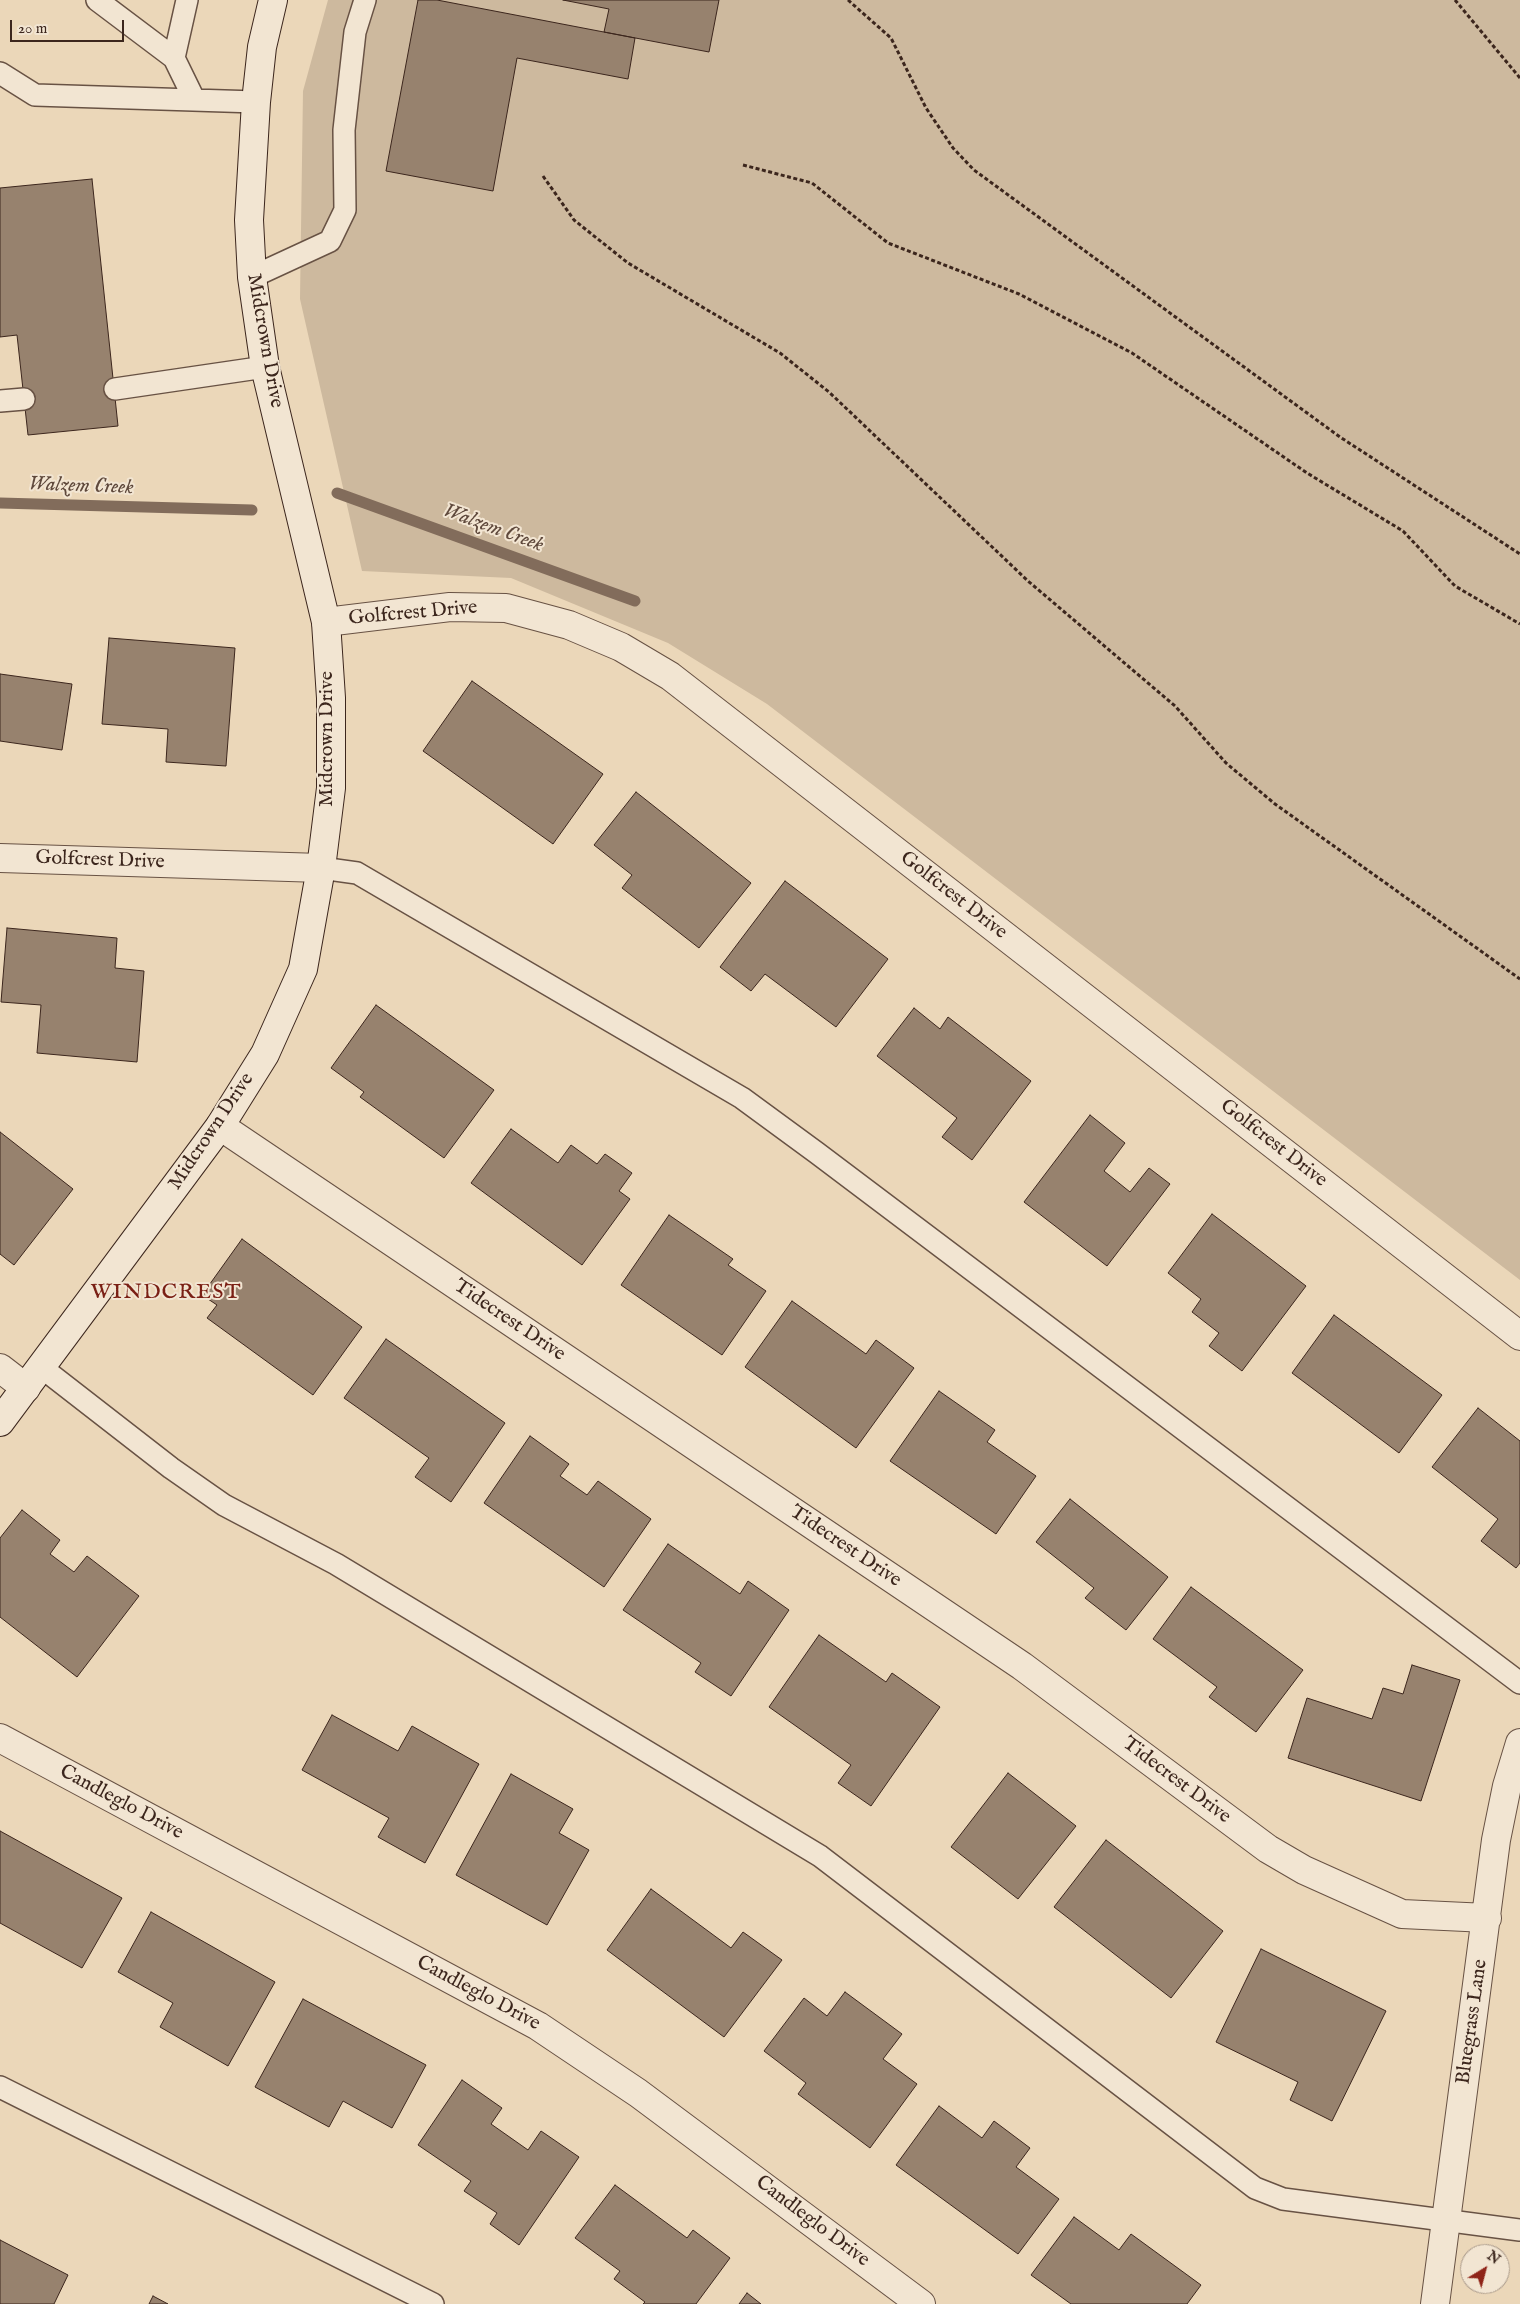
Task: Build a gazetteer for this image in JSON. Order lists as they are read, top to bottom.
{
  "streets": {
    "street": [
      "Midcrown Drive",
      "Golfcrest Drive",
      "Tidecrest Drive",
      "Candleglo Drive",
      "Bluegrass Lane"
    ]
  },
  "crossings": [
    ["Midcrown Drive", "Golfcrest Drive"],
    ["Midcrown Drive", "Tidecrest Drive"],
    ["Tidecrest Drive", "Bluegrass Lane"]
  ],
  "districts": ["WINDCREST"],
  "water": ["Walzem Creek"],
  "scale_bar": "20 m",
  "north": "top right"
}
